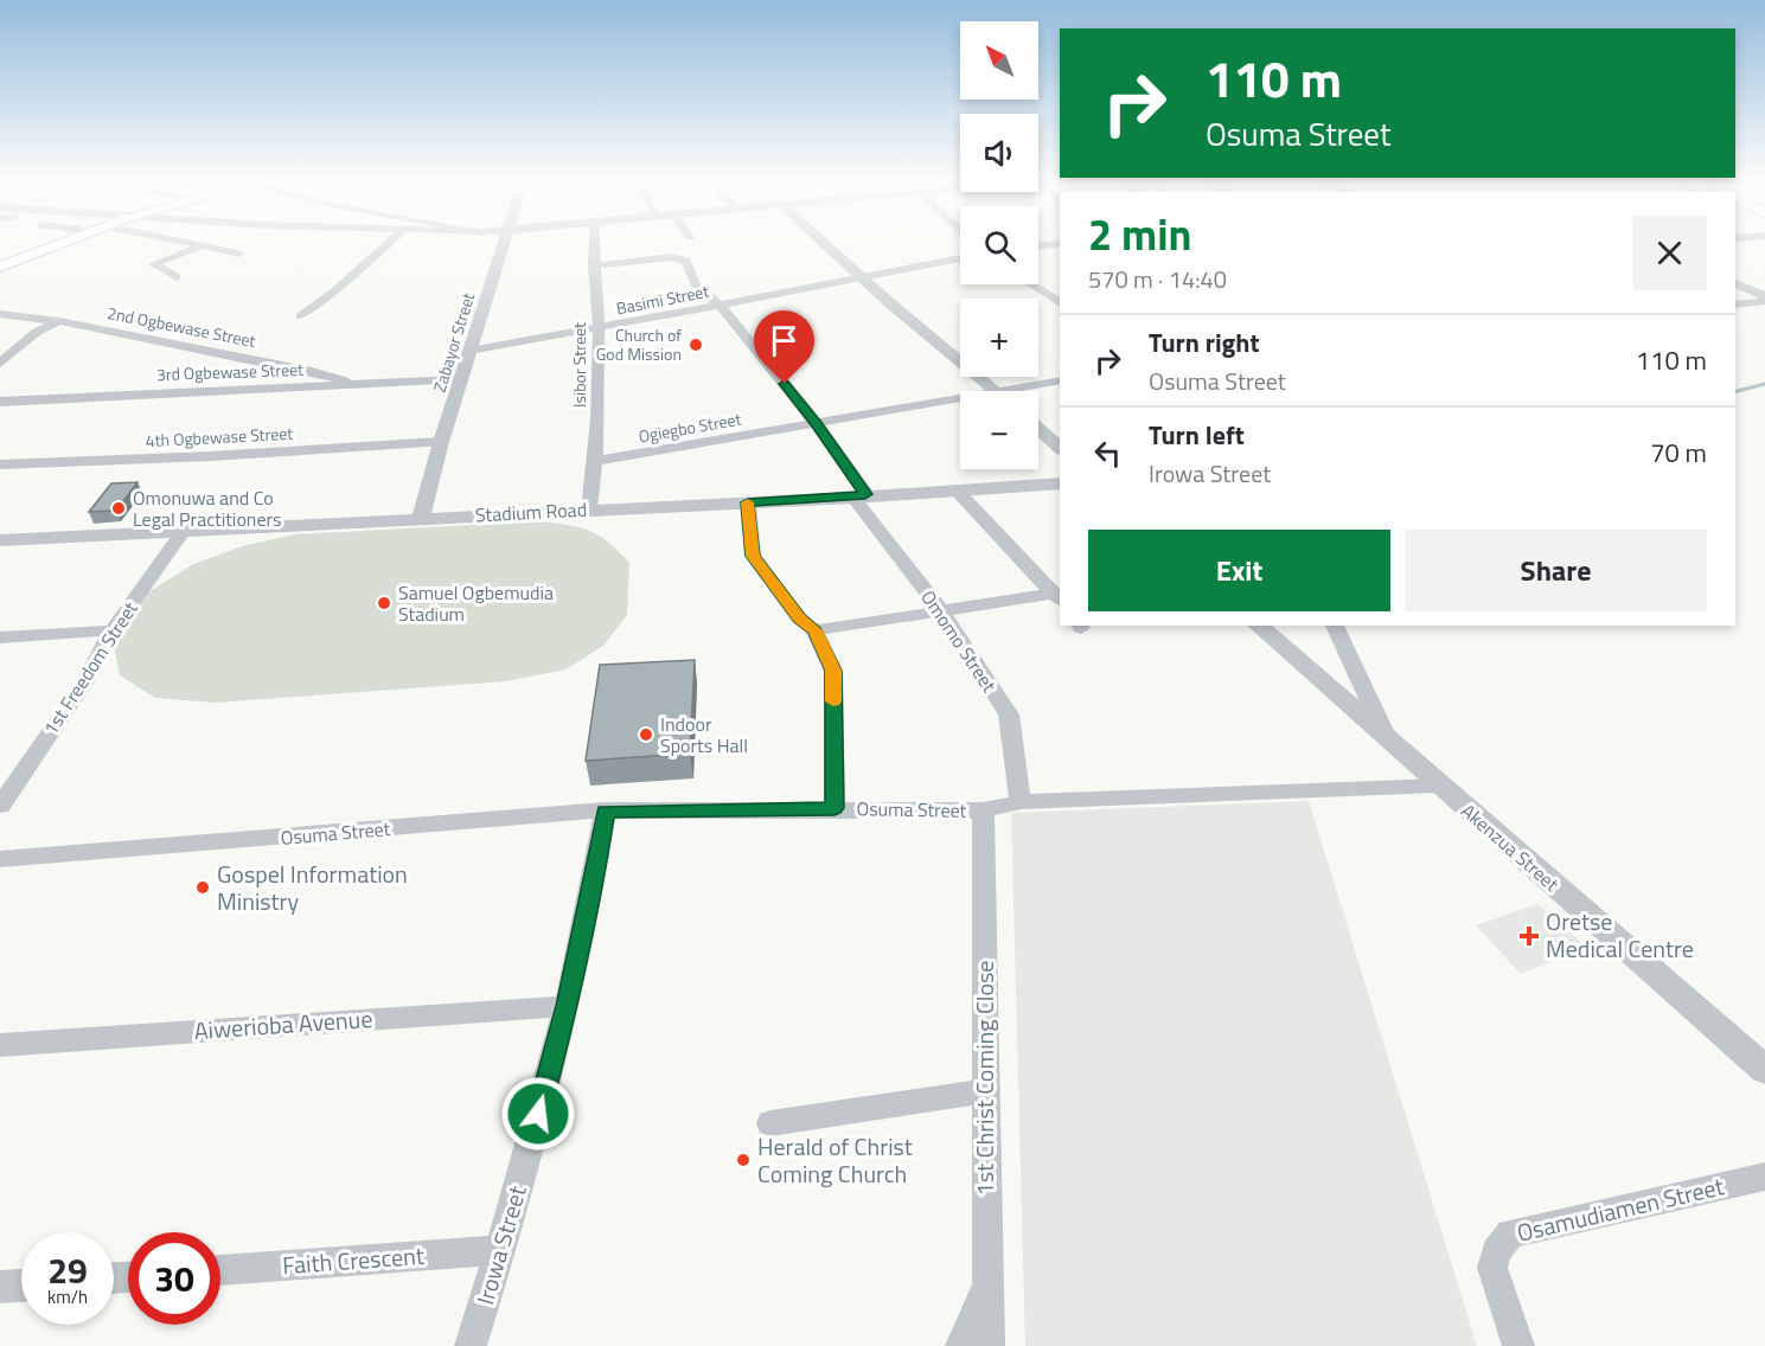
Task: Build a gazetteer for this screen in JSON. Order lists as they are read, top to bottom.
{
  "streets": {
    "street": [
      "Basimi Street",
      "2nd Ogbewase Street",
      "Zabayor Street",
      "Isibor Street",
      "3rd Ogbewase Street",
      "Ogiegbo Street",
      "4th Ogbewase Street",
      "Stadium Road",
      "Omomo Street",
      "1st Freedom Street",
      "Osuma Street",
      "Akenzua Street",
      "Aiwerioba Avenue",
      "1st Christ Coming Close",
      "Osamudiamen Street",
      "Irowa Street",
      "Faith Crescent"
    ]
  },
  "crossings": [
    ["Basimi Street", "Zabayor Street"],
    ["Basimi Street", "Isibor Street"],
    ["Basimi Street", "Omomo Street"],
    ["2nd Ogbewase Street", "3rd Ogbewase Street"],
    ["Zabayor Street", "3rd Ogbewase Street"],
    ["Zabayor Street", "4th Ogbewase Street"],
    ["Zabayor Street", "Stadium Road"],
    ["Isibor Street", "Ogiegbo Street"],
    ["Isibor Street", "Stadium Road"],
    ["Isibor Street", "Omomo Street"],
    ["Ogiegbo Street", "Omomo Street"],
    ["Stadium Road", "Omomo Street"],
    ["Stadium Road", "1st Freedom Street"],
    ["Omomo Street", "Osuma Street"],
    ["Osuma Street", "Akenzua Street"],
    ["Osuma Street", "1st Christ Coming Close"],
    ["Osuma Street", "Irowa Street"],
    ["Aiwerioba Avenue", "Irowa Street"],
    ["Irowa Street", "Faith Crescent"]
  ],
  "places": {
    "other": [
      "Church of God Mission",
      "Omonuwa and Co Legal Practitioners",
      "Samuel Ogbemudia Stadium",
      "Indoor Sports Hall",
      "Gospel Information Ministry",
      "Herald of Christ Coming Church"
    ],
    "health": ["Oretse Medical Centre"]
  },
  "north": "top left",
  "page": {
    "map_buttons": ["+", "−"],
    "turn": ["110 m", "Osuma Street"],
    "heading": ["2 min", "570 m · 14:40"],
    "list": [
      {
        "name": "Turn right",
        "note": "Osuma Street",
        "value": "110 m"
      },
      {
        "name": "Turn left",
        "note": "Irowa Street",
        "value": "70 m"
      }
    ],
    "buttons": ["Exit", "Share"],
    "speed": "29 km/h",
    "limit": "30"
  }
}
